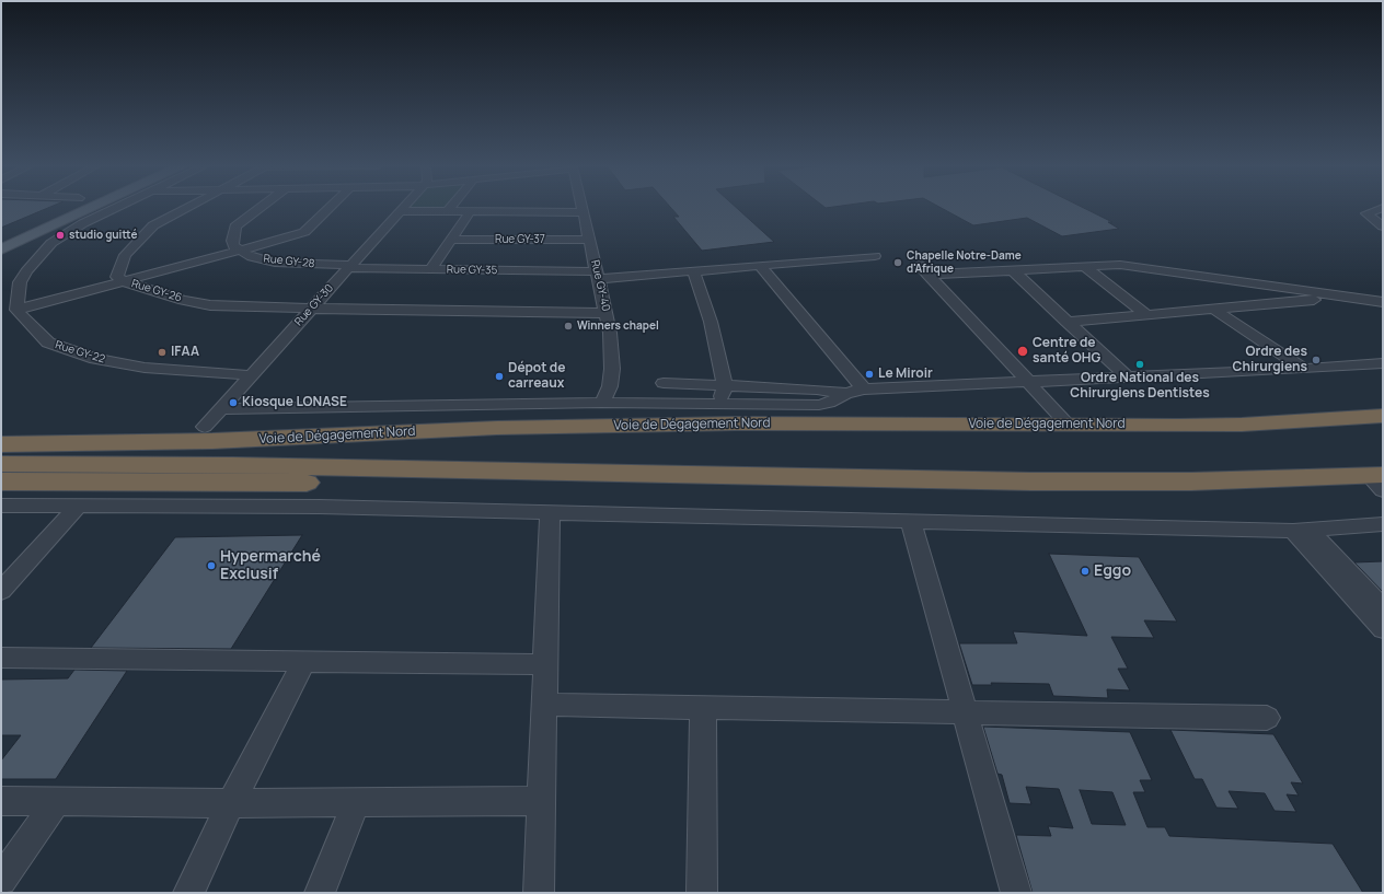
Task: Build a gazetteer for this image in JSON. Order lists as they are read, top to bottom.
{
  "streets": {
    "highway": ["Voie de Dégagement Nord"],
    "street": [
      "Rue GY-37",
      "Rue GY-28",
      "Rue GY-35",
      "Rue GY-40",
      "Rue GY-26",
      "Rue GY-30",
      "Rue GY-22"
    ]
  },
  "crossings": [
    ["Rue GY-37", "Rue GY-40"],
    ["Rue GY-28", "Rue GY-35"],
    ["Rue GY-28", "Rue GY-30"],
    ["Rue GY-35", "Rue GY-40"],
    ["Rue GY-35", "Rue GY-30"],
    ["Rue GY-40", "Rue GY-26"],
    ["Rue GY-26", "Rue GY-30"],
    ["Rue GY-30", "Rue GY-22"]
  ],
  "places": [
    "studio guitté",
    "Chapelle Notre-Dame d'Afrique",
    "Winners chapel",
    "Centre de santé OHG",
    "IFAA",
    "Ordre des Chirurgiens",
    "Ordre National des Chirurgiens Dentistes",
    "Le Miroir",
    "Dépot de carreaux",
    "Kiosque LONASE",
    "Hypermarché Exclusif",
    "Eggo"
  ]
}
